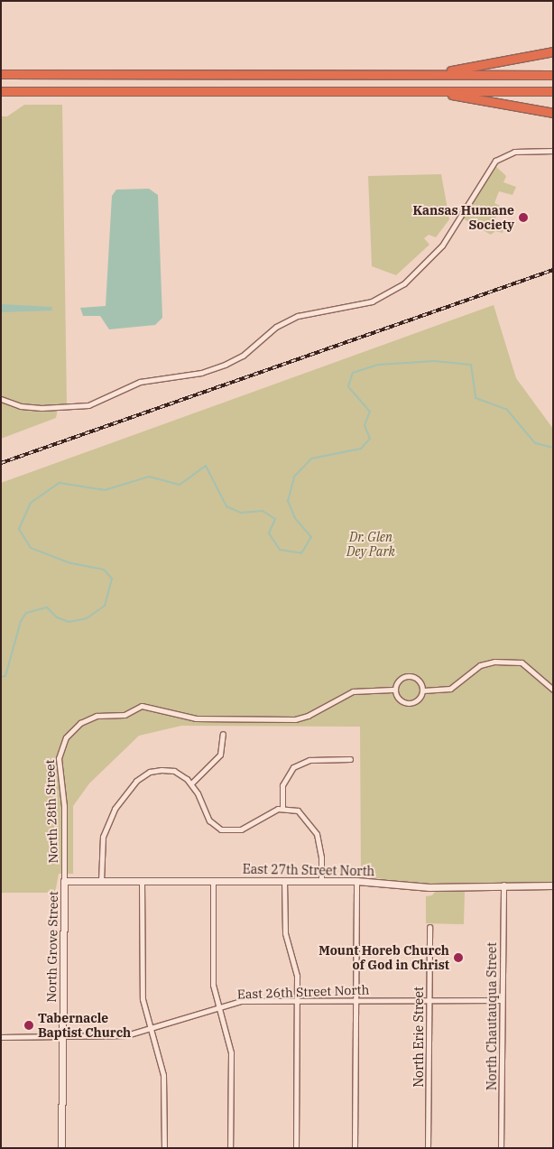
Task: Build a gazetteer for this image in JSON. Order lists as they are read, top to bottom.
{
  "streets": {
    "street": [
      "North 28th Street",
      "East 27th Street North",
      "North Grove Street",
      "East 26th Street North",
      "North Chautauqua Street",
      "North Erie Street"
    ]
  },
  "crossings": [
    ["North 28th Street", "East 27th Street North"],
    ["North 28th Street", "North Grove Street"],
    ["East 27th Street North", "North Grove Street"],
    ["East 27th Street North", "North Chautauqua Street"],
    ["North Grove Street", "East 26th Street North"],
    ["East 26th Street North", "North Chautauqua Street"],
    ["East 26th Street North", "North Erie Street"]
  ],
  "parks": ["Dr. Glen Dey Park"],
  "places": ["Kansas Humane Society", "Mount Horeb Church of God in Christ", "Tabernacle Baptist Church"]
}
